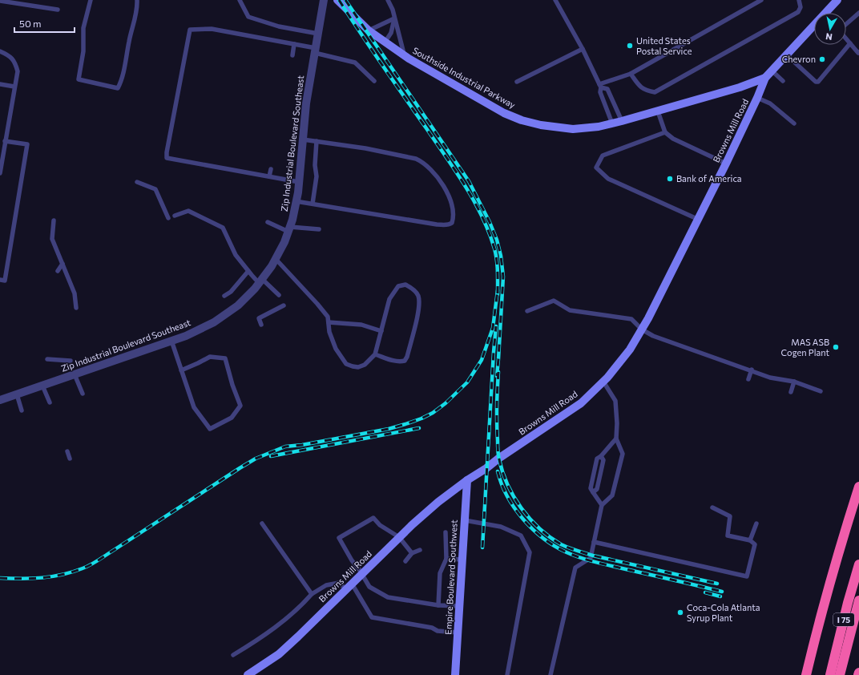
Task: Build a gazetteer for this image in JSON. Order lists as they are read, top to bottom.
{
  "streets": {
    "highway": ["I 75"],
    "street": [
      "Southside Industrial Parkway",
      "Browns Mill Road",
      "Zip Industrial Boulevard Southeast",
      "Empire Boulevard Southwest"
    ]
  },
  "crossings": [
    ["Southside Industrial Parkway", "Browns Mill Road"],
    ["Browns Mill Road", "Empire Boulevard Southwest"]
  ],
  "places": [
    "United States Postal Service",
    "Chevron",
    "Bank of America",
    "MAS ASB Cogen Plant",
    "Coca-Cola Atlanta Syrup Plant"
  ],
  "scale_bar": "50 m",
  "north": "bottom"
}
